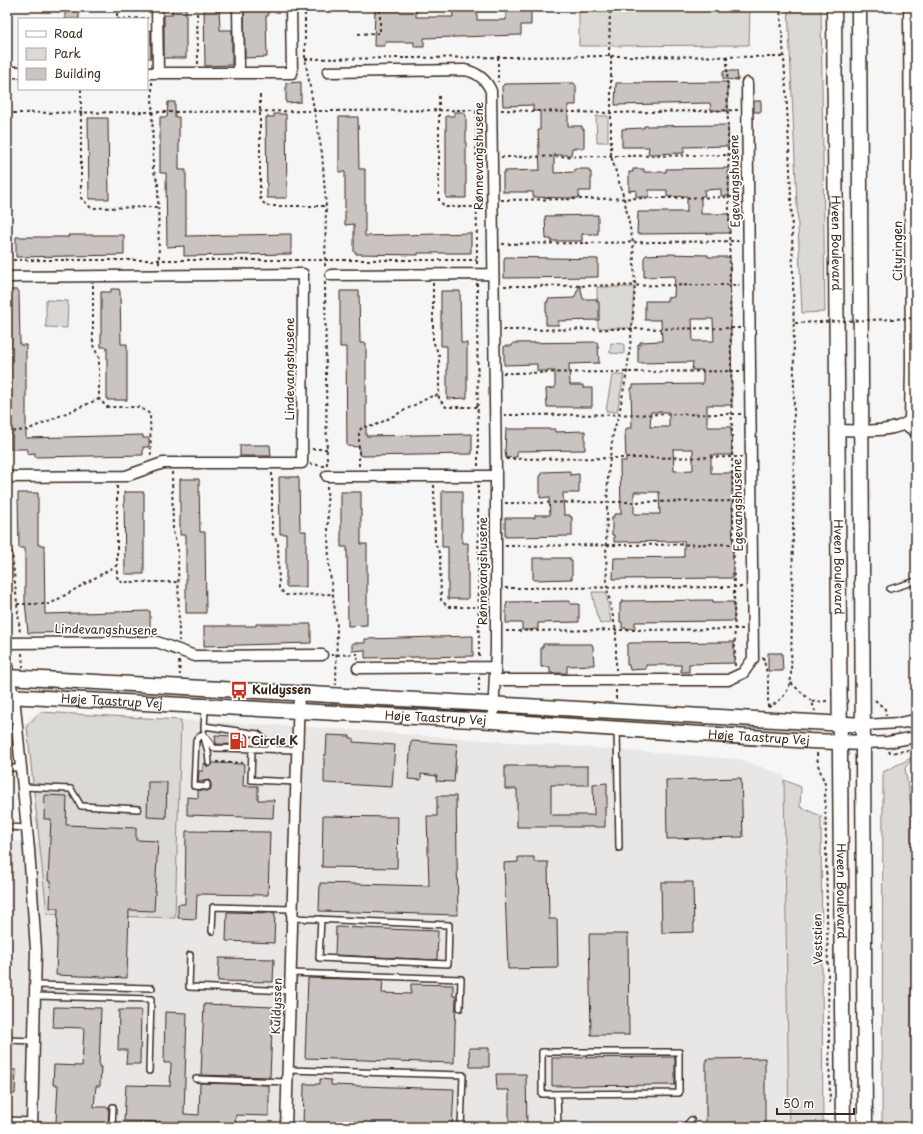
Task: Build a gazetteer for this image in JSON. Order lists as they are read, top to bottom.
{
  "streets": {
    "street": [
      "Rønnevangshusene",
      "Egevangshusene",
      "Hveen Boulevard",
      "Cityringen",
      "Lindevangshusene",
      "Høje Taastrup Vej",
      "Kuldyssen"
    ],
    "path": ["Veststien"]
  },
  "crossings": [
    ["Rønnevangshusene", "Egevangshusene"],
    ["Rønnevangshusene", "Høje Taastrup Vej"],
    ["Hveen Boulevard", "Høje Taastrup Vej"],
    ["Høje Taastrup Vej", "Kuldyssen"]
  ],
  "places": {
    "bus stop": ["Kuldyssen"],
    "fuel station": ["Circle K"]
  },
  "legend": ["Road", "Park", "Building"],
  "scale_bar": "50 m"
}
